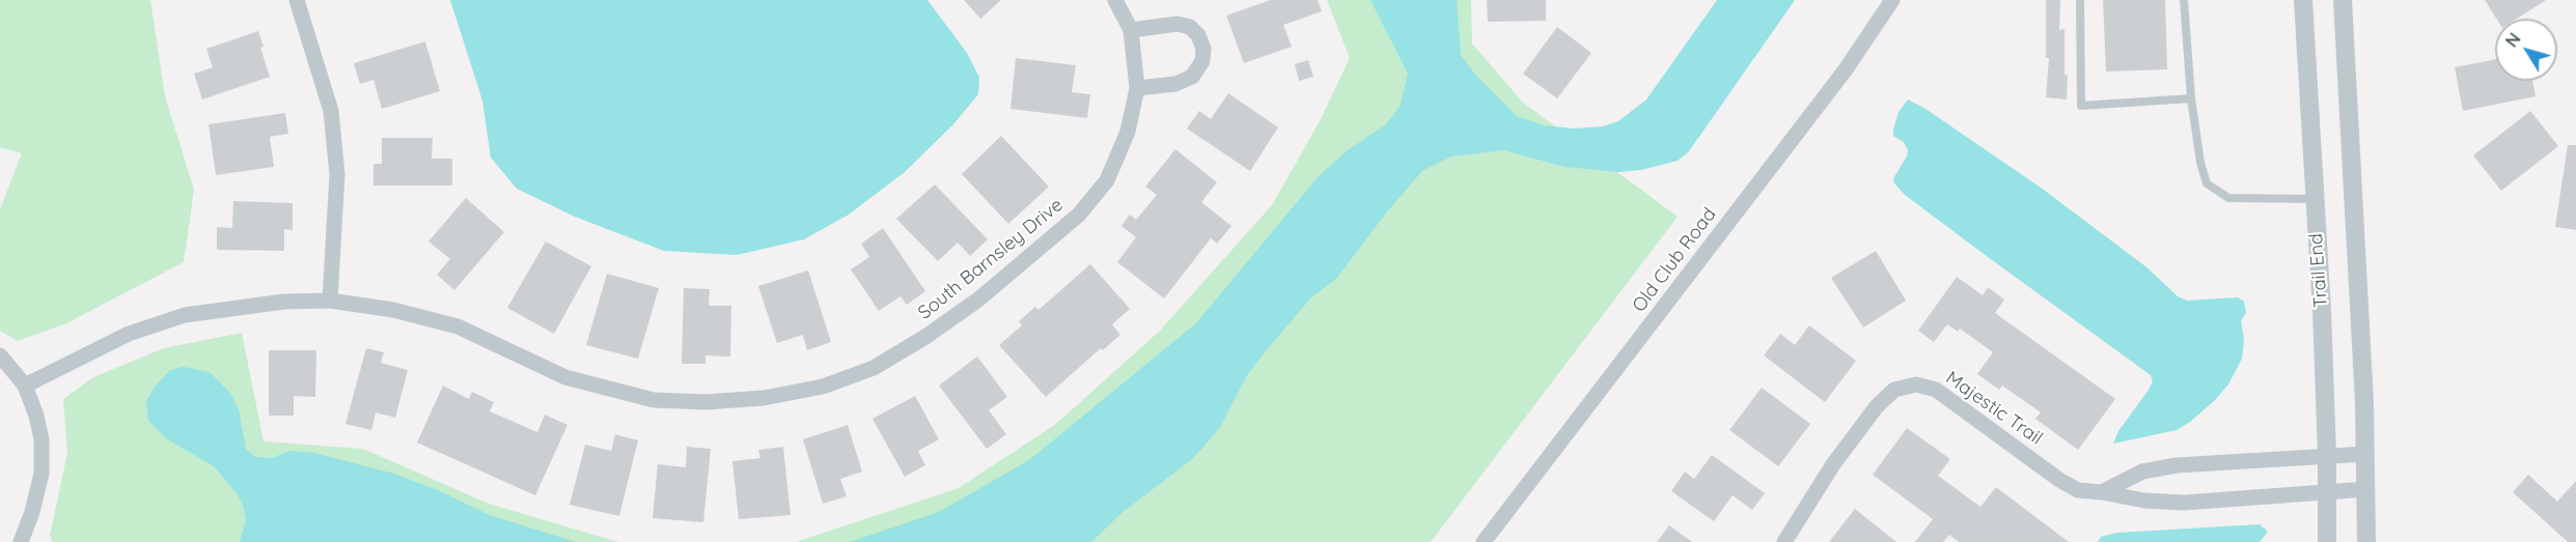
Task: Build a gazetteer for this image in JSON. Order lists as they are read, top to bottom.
{
  "streets": {
    "street": [
      "South Barnsley Drive",
      "Old Club Road",
      "Trail End",
      "Majestic Trail"
    ]
  },
  "crossings": [
    ["Trail End", "Majestic Trail"]
  ],
  "north": "top left"
}
